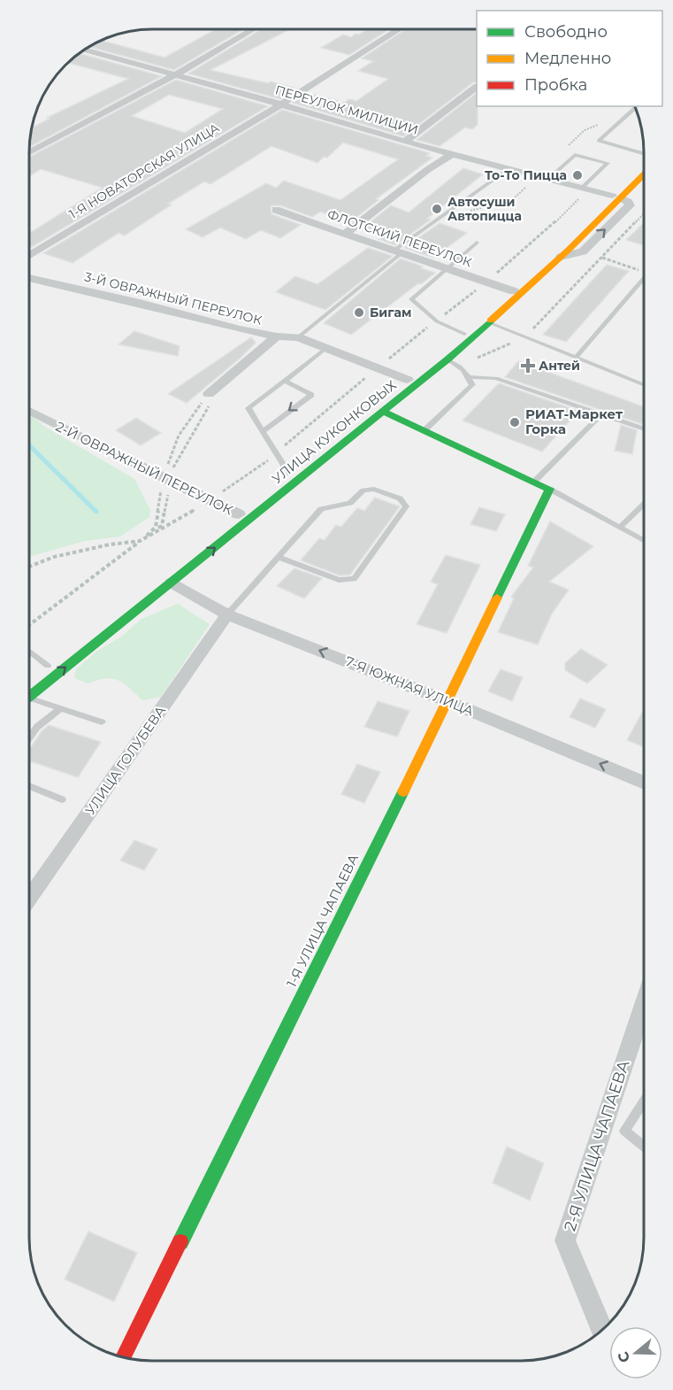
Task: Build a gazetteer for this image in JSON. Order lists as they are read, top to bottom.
{
  "streets": {
    "main road": ["УЛИЦА КУКОНКОВЫХ", "1-Я УЛИЦА ЧАПАЕВА"],
    "street": [
      "ПЕРЕУЛОК МИЛИЦИИ",
      "1-Я НОВАТОРСКАЯ УЛИЦА",
      "ФЛОТСКИЙ ПЕРЕУЛОК",
      "3-Й ОВРАЖНЫЙ ПЕРЕУЛОК",
      "2-Й ОВРАЖНЫЙ ПЕРЕУЛОК",
      "7-Я ЮЖНАЯ УЛИЦА",
      "УЛИЦА ГОЛУБЕВА",
      "2-Я УЛИЦА ЧАПАЕВА"
    ]
  },
  "crossings": [
    ["ПЕРЕУЛОК МИЛИЦИИ", "1-Я НОВАТОРСКАЯ УЛИЦА"],
    ["ПЕРЕУЛОК МИЛИЦИИ", "УЛИЦА КУКОНКОВЫХ"],
    ["ФЛОТСКИЙ ПЕРЕУЛОК", "УЛИЦА КУКОНКОВЫХ"],
    ["3-Й ОВРАЖНЫЙ ПЕРЕУЛОК", "УЛИЦА КУКОНКОВЫХ"],
    ["УЛИЦА КУКОНКОВЫХ", "2-Й ОВРАЖНЫЙ ПЕРЕУЛОК"],
    ["УЛИЦА КУКОНКОВЫХ", "7-Я ЮЖНАЯ УЛИЦА"],
    ["7-Я ЮЖНАЯ УЛИЦА", "УЛИЦА ГОЛУБЕВА"],
    ["7-Я ЮЖНАЯ УЛИЦА", "1-Я УЛИЦА ЧАПАЕВА"]
  ],
  "one_way": ["7-Я ЮЖНАЯ УЛИЦА"],
  "places": {
    "other": [
      "То-То Пицца",
      "Автосуши Автопицца",
      "Бигам",
      "РИАТ-Маркет Горка"
    ],
    "health": ["Антей"]
  },
  "legend": ["Свободно", "Медленно", "Пробка"],
  "north": "left"
}
